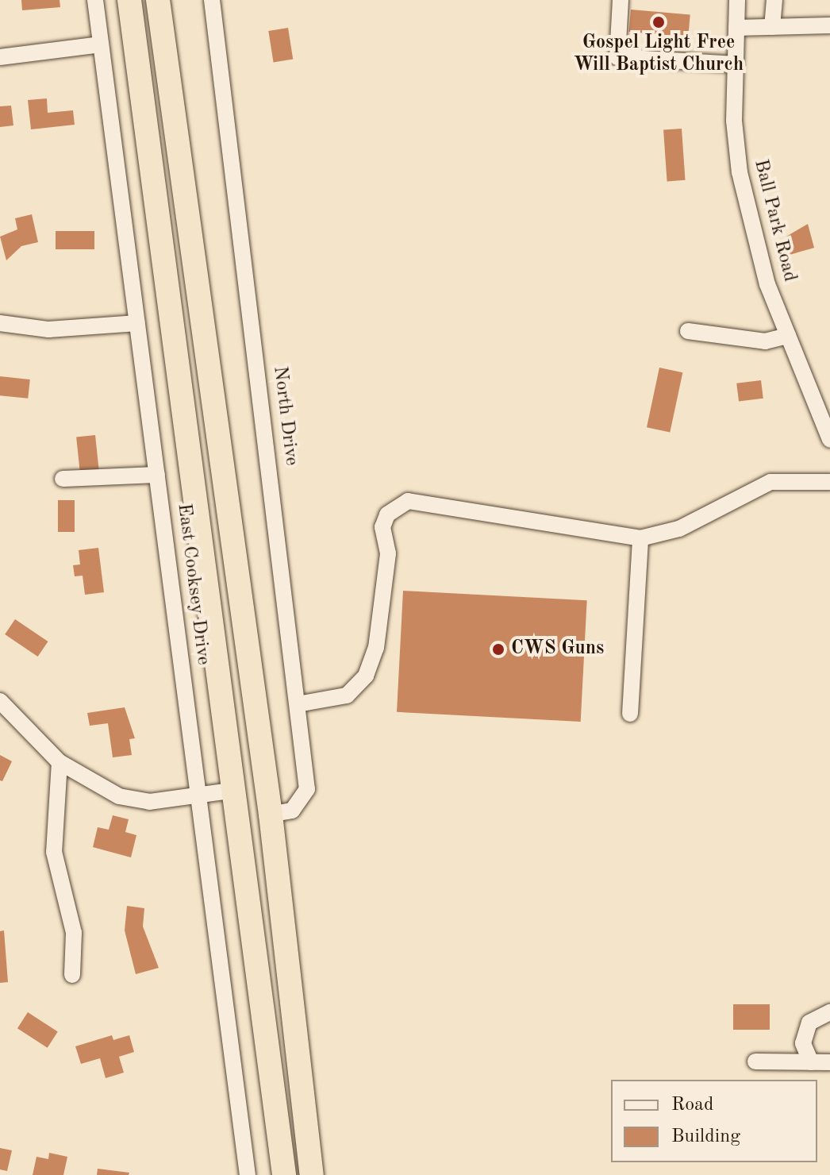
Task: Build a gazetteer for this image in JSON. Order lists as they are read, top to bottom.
{
  "streets": {
    "street": ["Ball Park Road", "North Drive", "East Cooksey Drive"]
  },
  "places": ["Gospel Light Free Will Baptist Church", "CWS Guns"],
  "legend": ["Road", "Building"]
}
